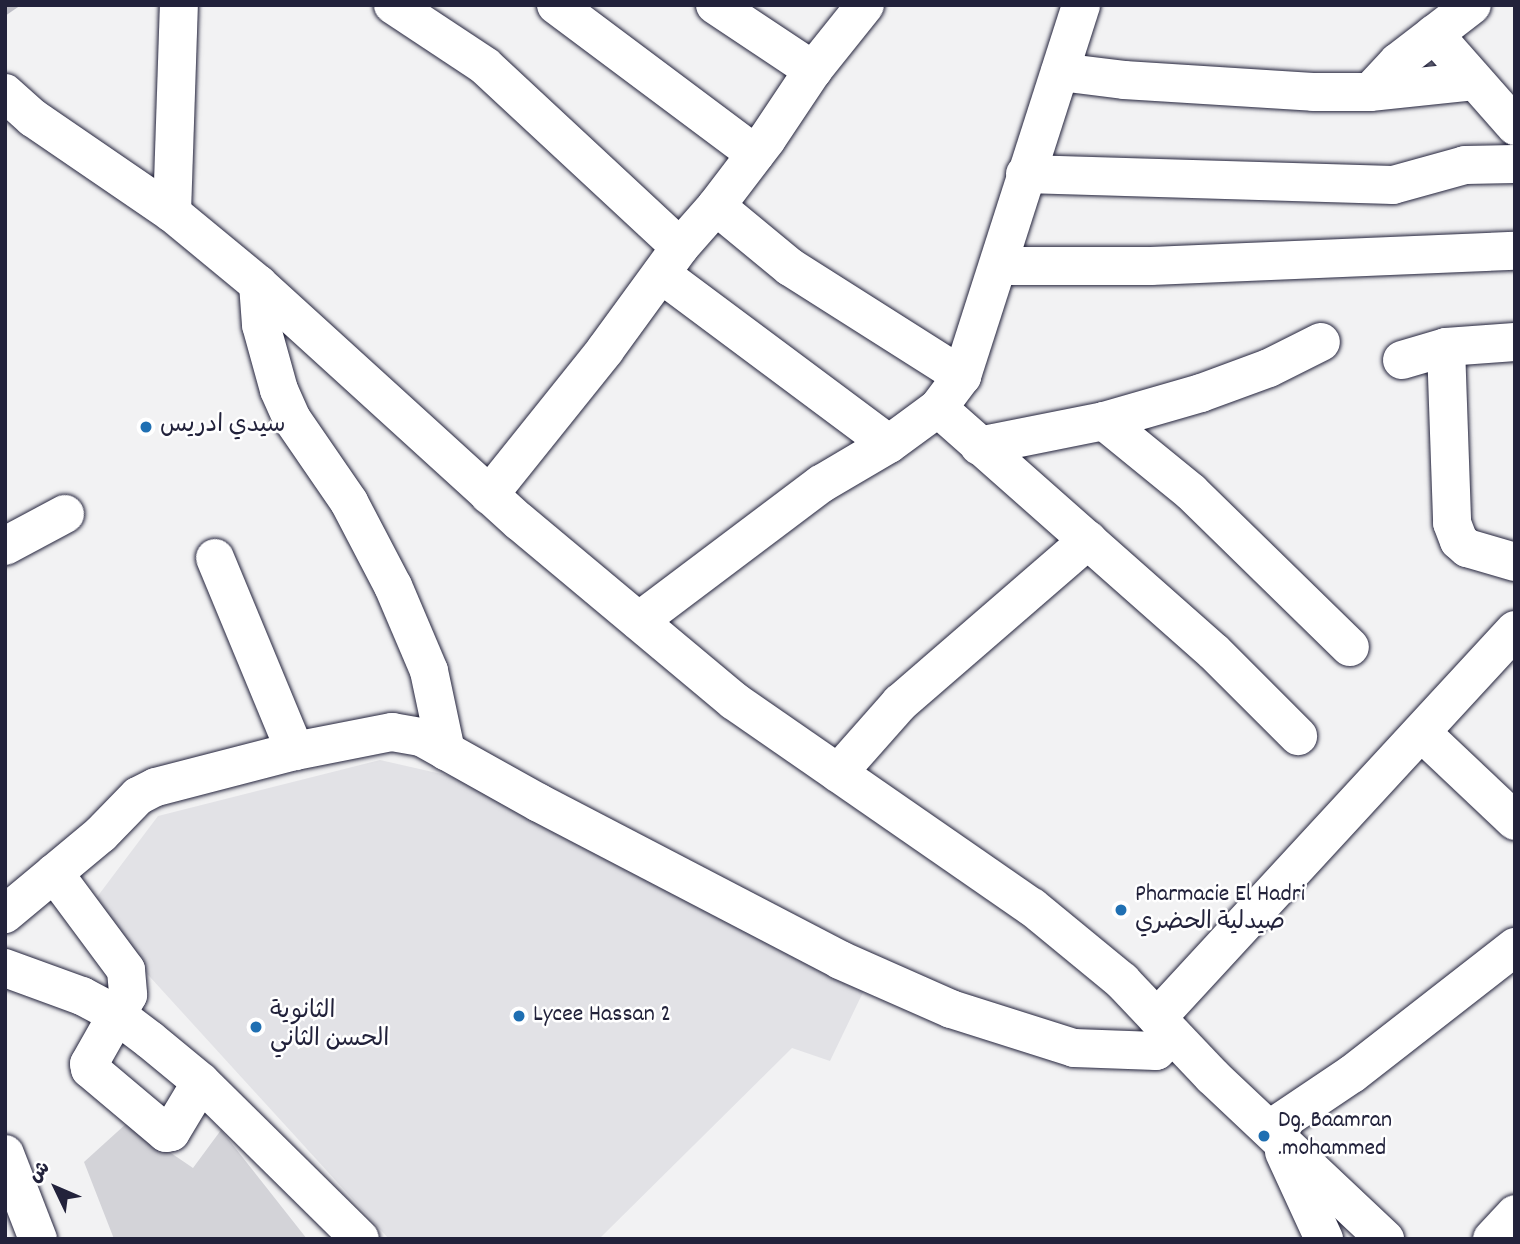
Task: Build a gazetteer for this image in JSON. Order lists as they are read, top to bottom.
{
  "places": [
    "سيدي ادريس",
    "Pharmacie El Hadri صيدلية الحضري",
    "Lycee Hassan 2",
    "الثانوية الحسن الثاني",
    "Dg. Baamran .mohammed"
  ],
  "north": "top left"
}
